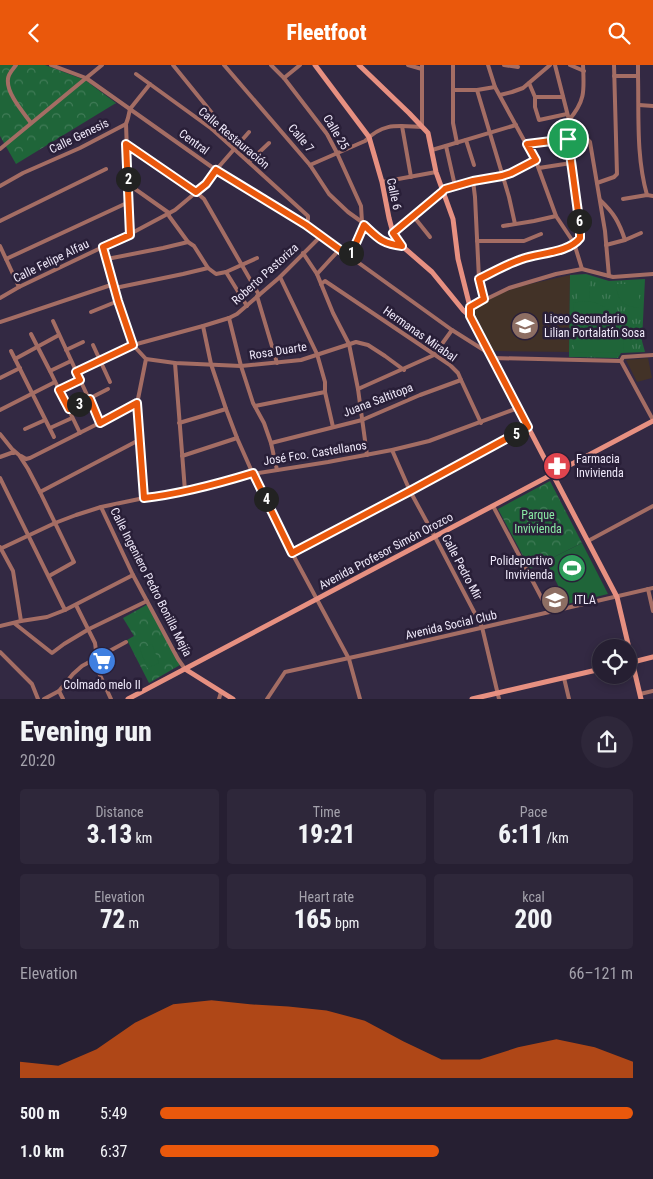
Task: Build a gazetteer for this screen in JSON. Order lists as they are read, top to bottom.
{
  "streets": {
    "street": [
      "Calle 25",
      "Calle Genesis",
      "Calle Restauración",
      "Calle 7",
      "Central",
      "Calle 6",
      "Calle Felipe Alfau",
      "Roberto Pastoriza",
      "Hermanas Mirabal",
      "Rosa Duarte",
      "Juana Saltitopa",
      "José Fco. Castellanos",
      "Avenida Profesor Simón Orozco",
      "Calle Pedro Mir",
      "Calle Ingeniero Pedro Bonilla Mejía",
      "Avenida Social Club"
    ]
  },
  "crossings": [
    ["Calle 25", "Calle 7"],
    ["Calle Genesis", "Calle Restauración"],
    ["Calle Genesis", "Central"],
    ["Calle Restauración", "Central"],
    ["Calle Restauración", "Calle Felipe Alfau"],
    ["Calle 7", "Calle 6"],
    ["Central", "Calle Felipe Alfau"],
    ["Central", "Roberto Pastoriza"],
    ["Hermanas Mirabal", "Juana Saltitopa"],
    ["Hermanas Mirabal", "José Fco. Castellanos"],
    ["José Fco. Castellanos", "Calle Pedro Mir"],
    ["José Fco. Castellanos", "Calle Ingeniero Pedro Bonilla Mejía"],
    ["Avenida Profesor Simón Orozco", "Calle Pedro Mir"],
    ["Avenida Profesor Simón Orozco", "Calle Ingeniero Pedro Bonilla Mejía"],
    ["Calle Pedro Mir", "Avenida Social Club"]
  ],
  "parks": ["Parque Invivienda"],
  "places": {
    "school or university": ["Liceo Secundario Lilian Portalatín Sosa", "ITLA"],
    "pharmacy": ["Farmacia Invivienda"],
    "sports": ["Polideportivo Invivienda"],
    "supermarket": ["Colmado melo II"]
  },
  "page": {
    "header": "Fleetfoot",
    "pins": [
      "2",
      "6",
      "1",
      "3",
      "5",
      "4"
    ],
    "heading": ["Evening run", "20:20"],
    "stats": [
      ["Distance", "3.13 km"],
      ["Time", "19:21"],
      ["Pace", "6:11 /km"],
      ["Elevation", "72 m"],
      ["Heart rate", "165 bpm"],
      ["kcal", "200"]
    ],
    "chart": ["Elevation", "66–121 m"],
    "list": [
      {
        "name": "500 m",
        "note": "5:49"
      },
      {
        "name": "1.0 km",
        "note": "6:37"
      }
    ]
  }
}
